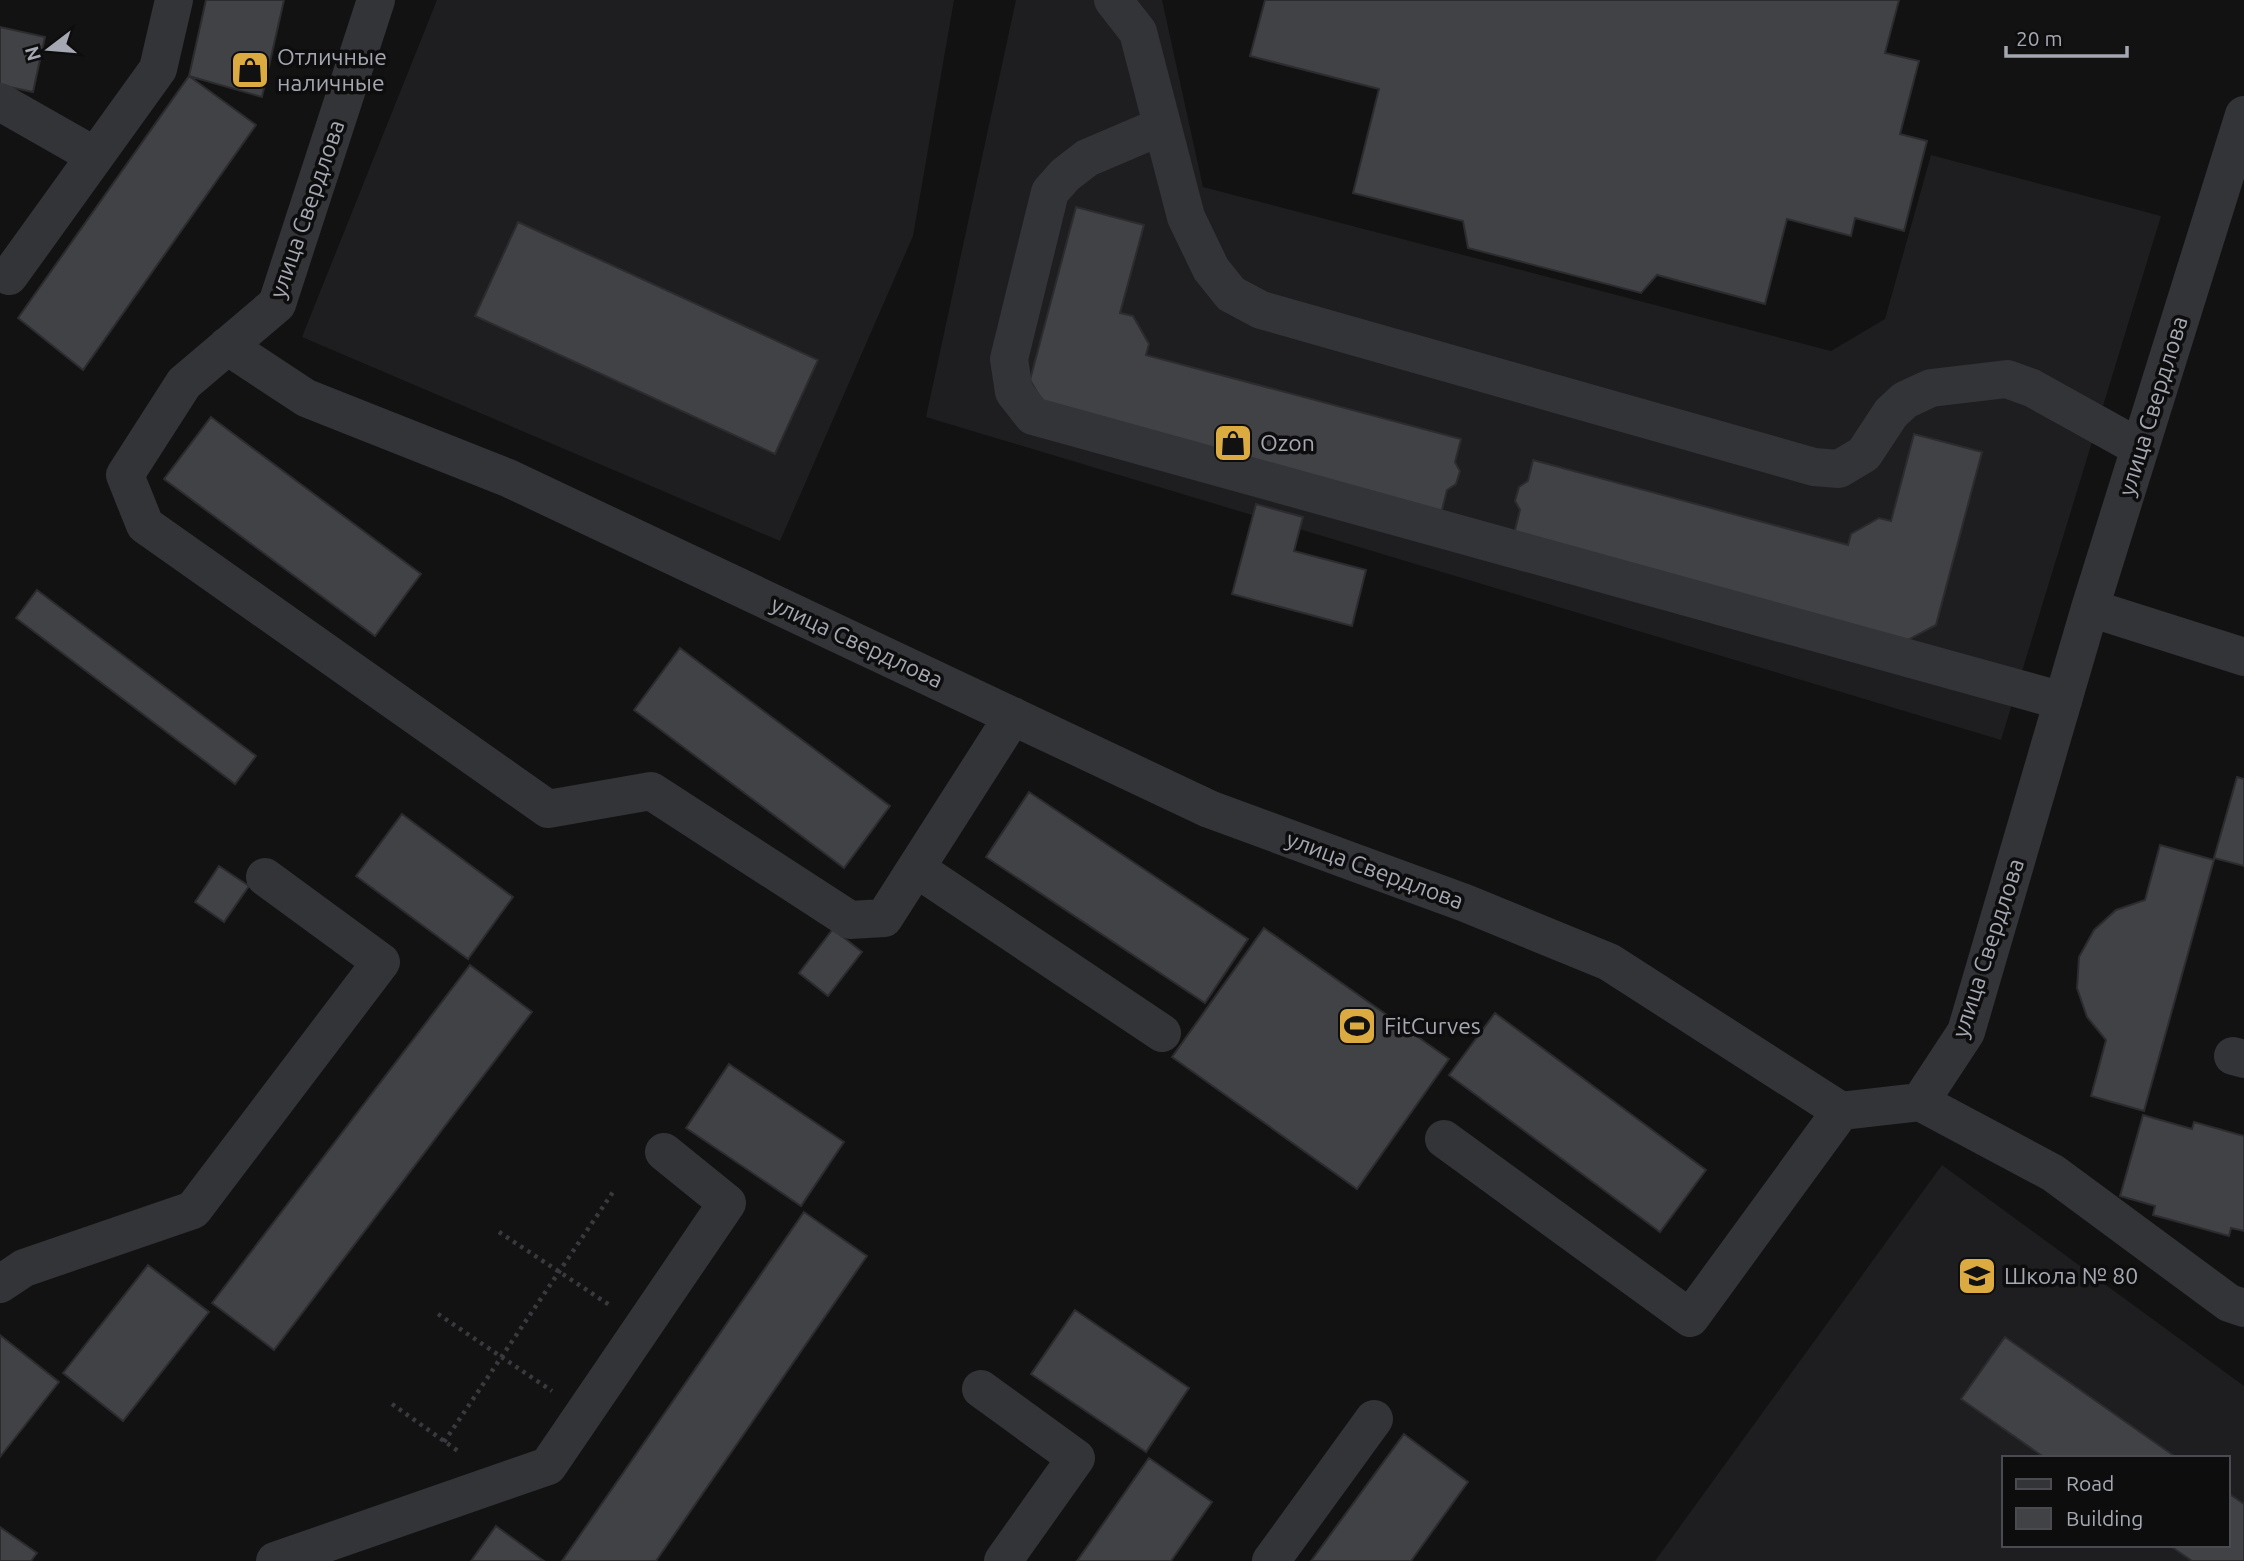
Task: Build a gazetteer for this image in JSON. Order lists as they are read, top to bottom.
{
  "streets": {
    "street": ["улица Свердлова"]
  },
  "places": {
    "shop": ["Отличные наличные", "Ozon"],
    "sports": ["FitCurves"],
    "school or university": ["Школа № 80"]
  },
  "legend": ["Road", "Building"],
  "scale_bar": "20 m",
  "north": "left"
}
